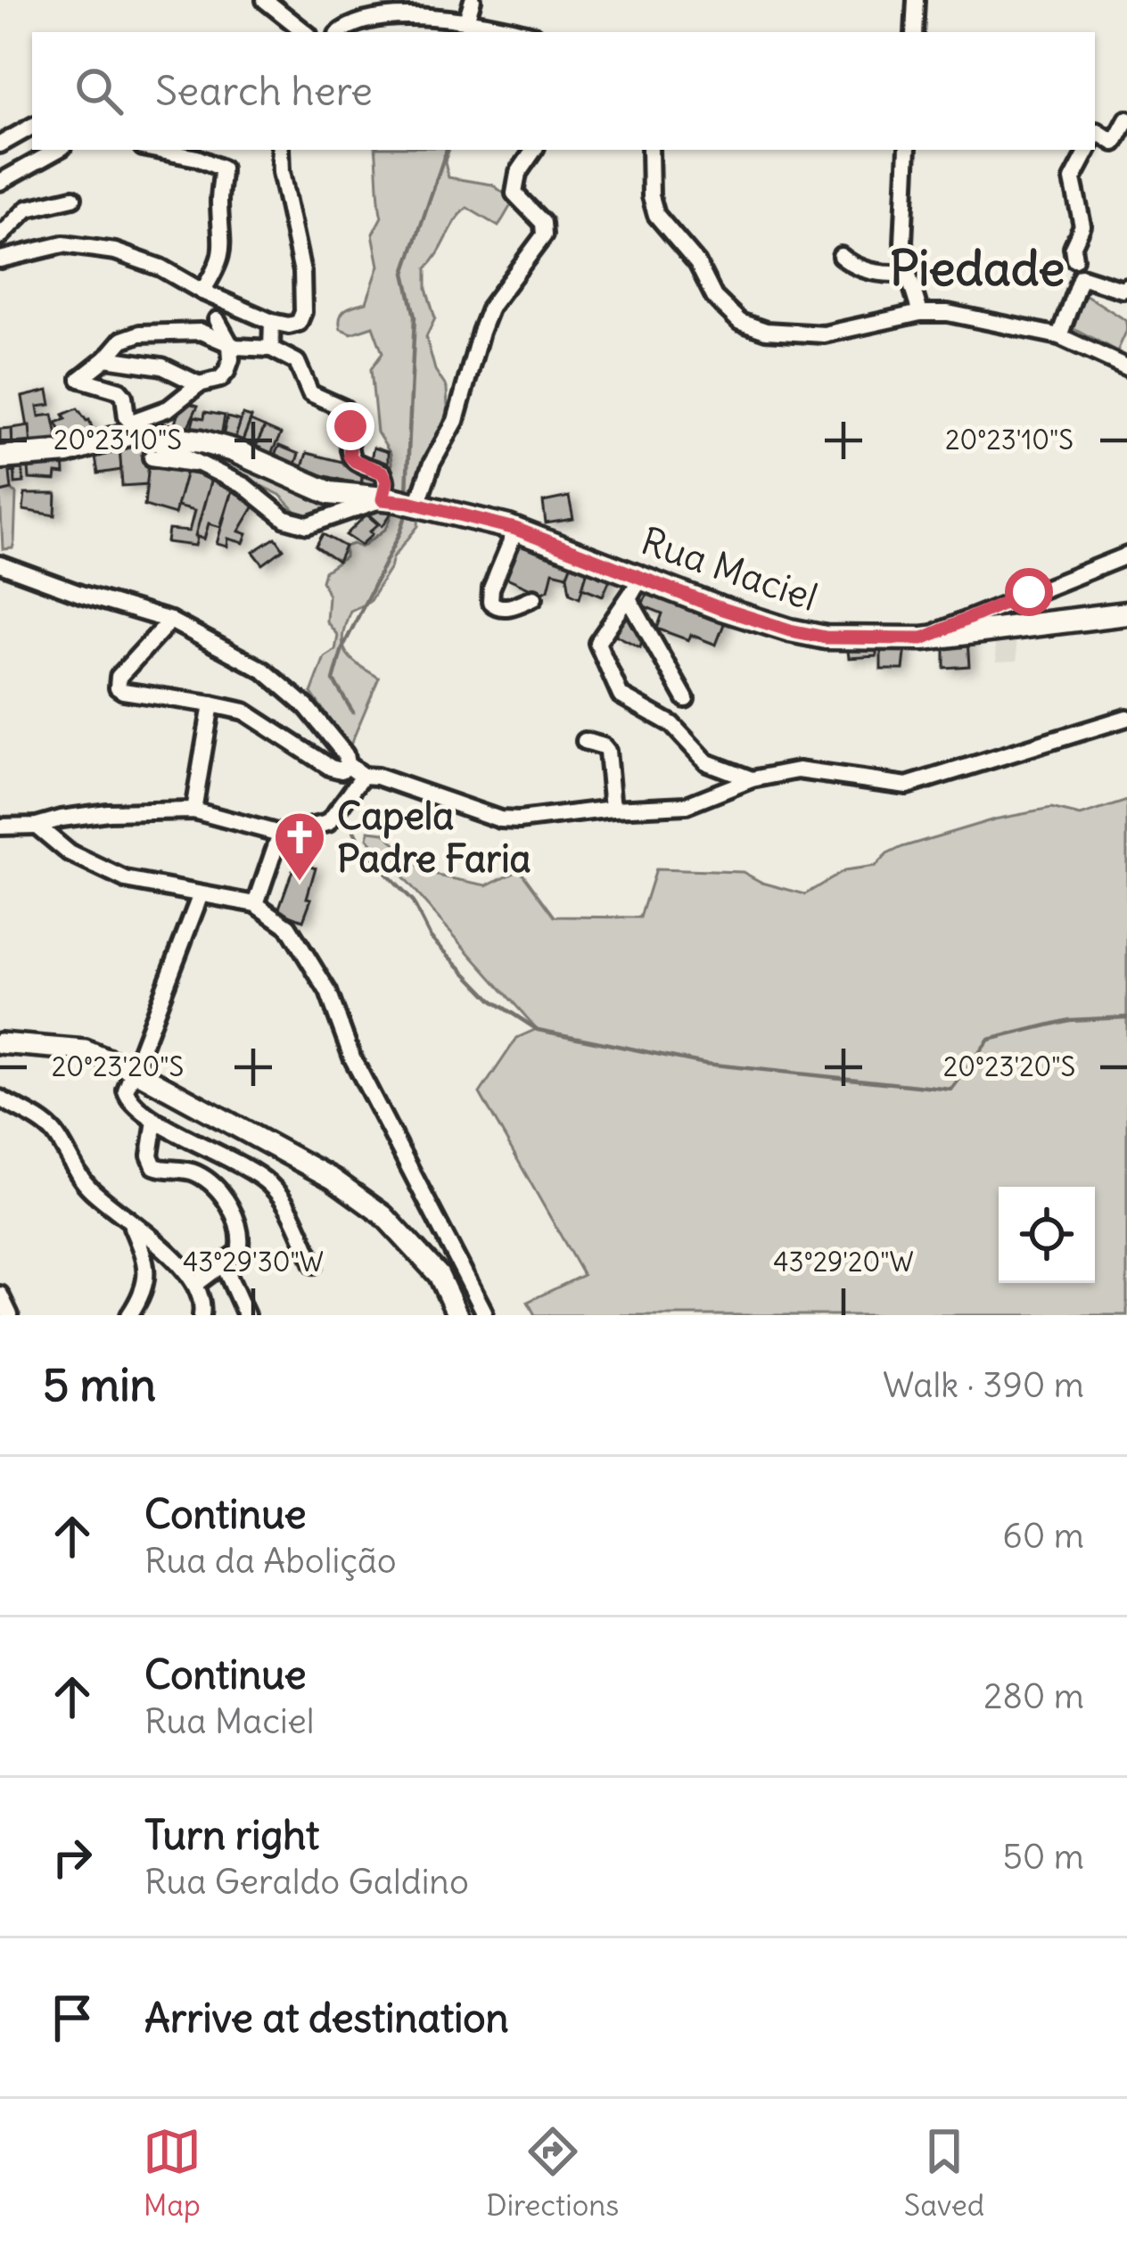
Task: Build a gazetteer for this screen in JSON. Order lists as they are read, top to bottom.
{
  "streets": {
    "main road": ["Rua Maciel"]
  },
  "districts": ["Piedade"],
  "places": {
    "church": ["Capela Padre Faria"]
  },
  "page": {
    "search": "Search here",
    "heading": ["5 min", "Walk · 390 m"],
    "list": [
      ["Continue", "Rua da Abolição", "60 m"],
      ["Continue", "Rua Maciel", "280 m"],
      ["Turn right", "Rua Geraldo Galdino", "50 m"],
      "Arrive at destination"
    ],
    "nav": ["Map", "Directions", "Saved"]
  },
  "coordinates": [
    "20°23'10\"S",
    "20°23'20\"S",
    "43°29'30\"W",
    "43°29'20\"W"
  ]
}
